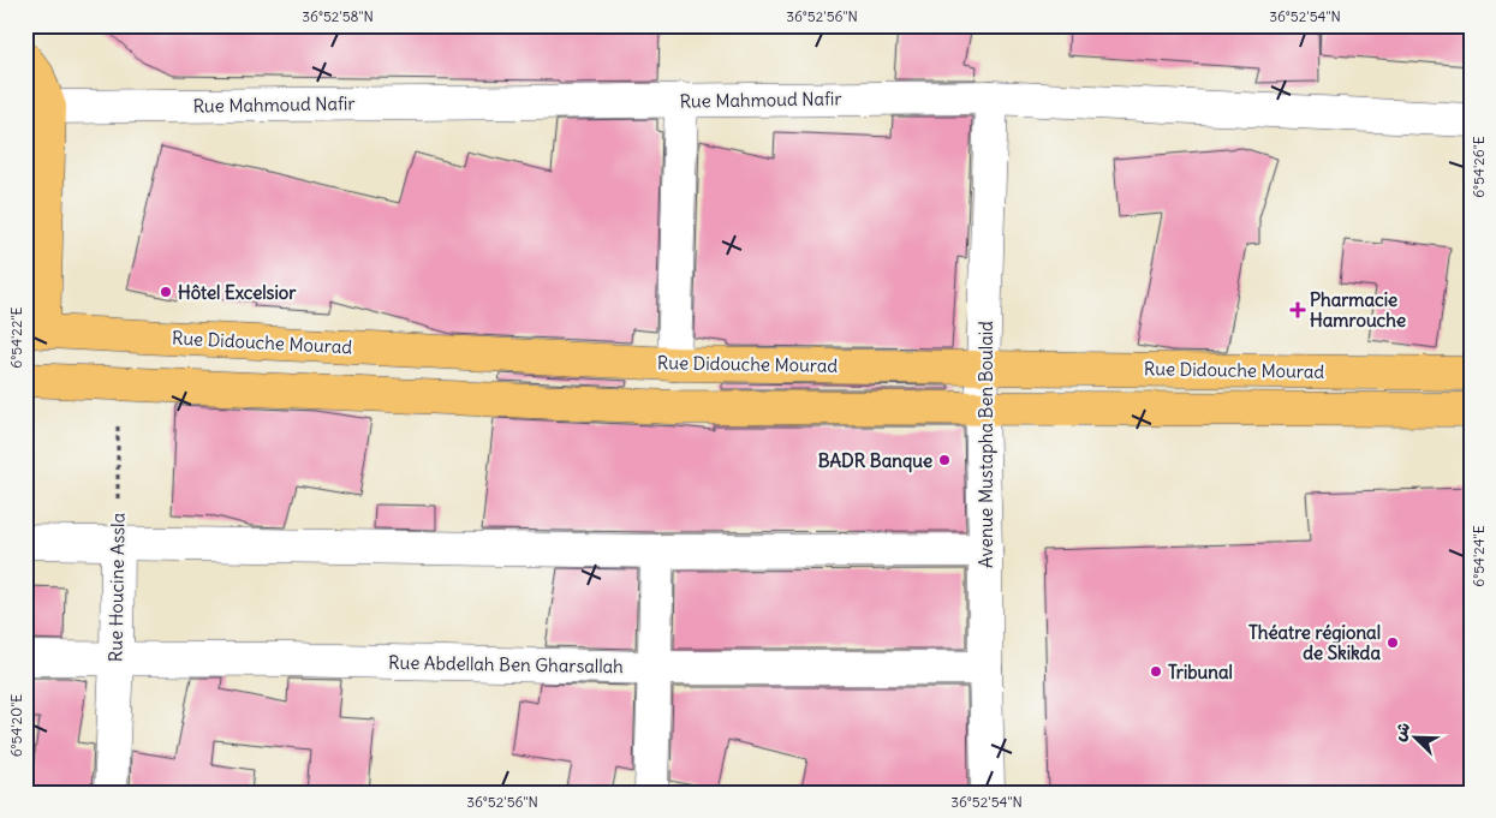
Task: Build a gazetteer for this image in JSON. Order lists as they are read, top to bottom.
{
  "streets": {
    "main road": ["Rue Didouche Mourad"],
    "street": [
      "Rue Mahmoud Nafir",
      "Avenue Mustapha Ben Boulaid",
      "Rue Houcine Assla",
      "Rue Abdellah Ben Gharsallah"
    ]
  },
  "crossings": [
    ["Rue Mahmoud Nafir", "Avenue Mustapha Ben Boulaid"],
    ["Rue Didouche Mourad", "Avenue Mustapha Ben Boulaid"],
    ["Rue Didouche Mourad", "Rue Houcine Assla"],
    ["Avenue Mustapha Ben Boulaid", "Rue Abdellah Ben Gharsallah"],
    ["Rue Houcine Assla", "Rue Abdellah Ben Gharsallah"]
  ],
  "places": {
    "other": [
      "Hôtel Excelsior",
      "BADR Banque",
      "Théatre régional de Skikda",
      "Tribunal"
    ],
    "health": ["Pharmacie Hamrouche"]
  },
  "north": "top left",
  "coordinates": [
    "36°52'58\"N",
    "36°52'56\"N",
    "36°52'54\"N",
    "6°54'26\"E",
    "6°54'22\"E",
    "6°54'24\"E",
    "6°54'20\"E"
  ]
}
